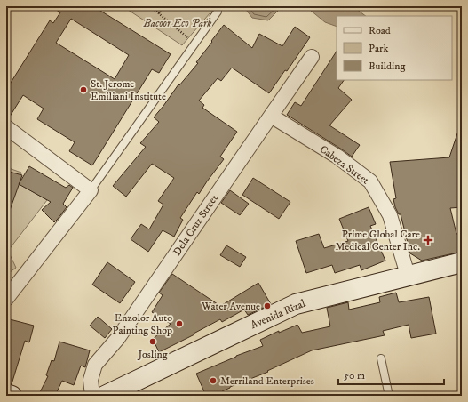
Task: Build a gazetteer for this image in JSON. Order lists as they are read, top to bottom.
{
  "streets": {
    "main road": ["Avenida Rizal"],
    "street": ["Cabeza Street", "Dela Cruz Street"]
  },
  "crossings": [
    ["Cabeza Street", "Dela Cruz Street"],
    ["Cabeza Street", "Avenida Rizal"]
  ],
  "parks": ["Bacoor Eco Park"],
  "places": {
    "other": [
      "St. Jerome Emiliani Institute",
      "Water Avenue",
      "Enzolor Auto Painting Shop",
      "Josling",
      "Merriland Enterprises"
    ],
    "health": ["Prime Global Care Medical Center Inc."]
  },
  "legend": ["Road", "Park", "Building"],
  "scale_bar": "50 m"
}
